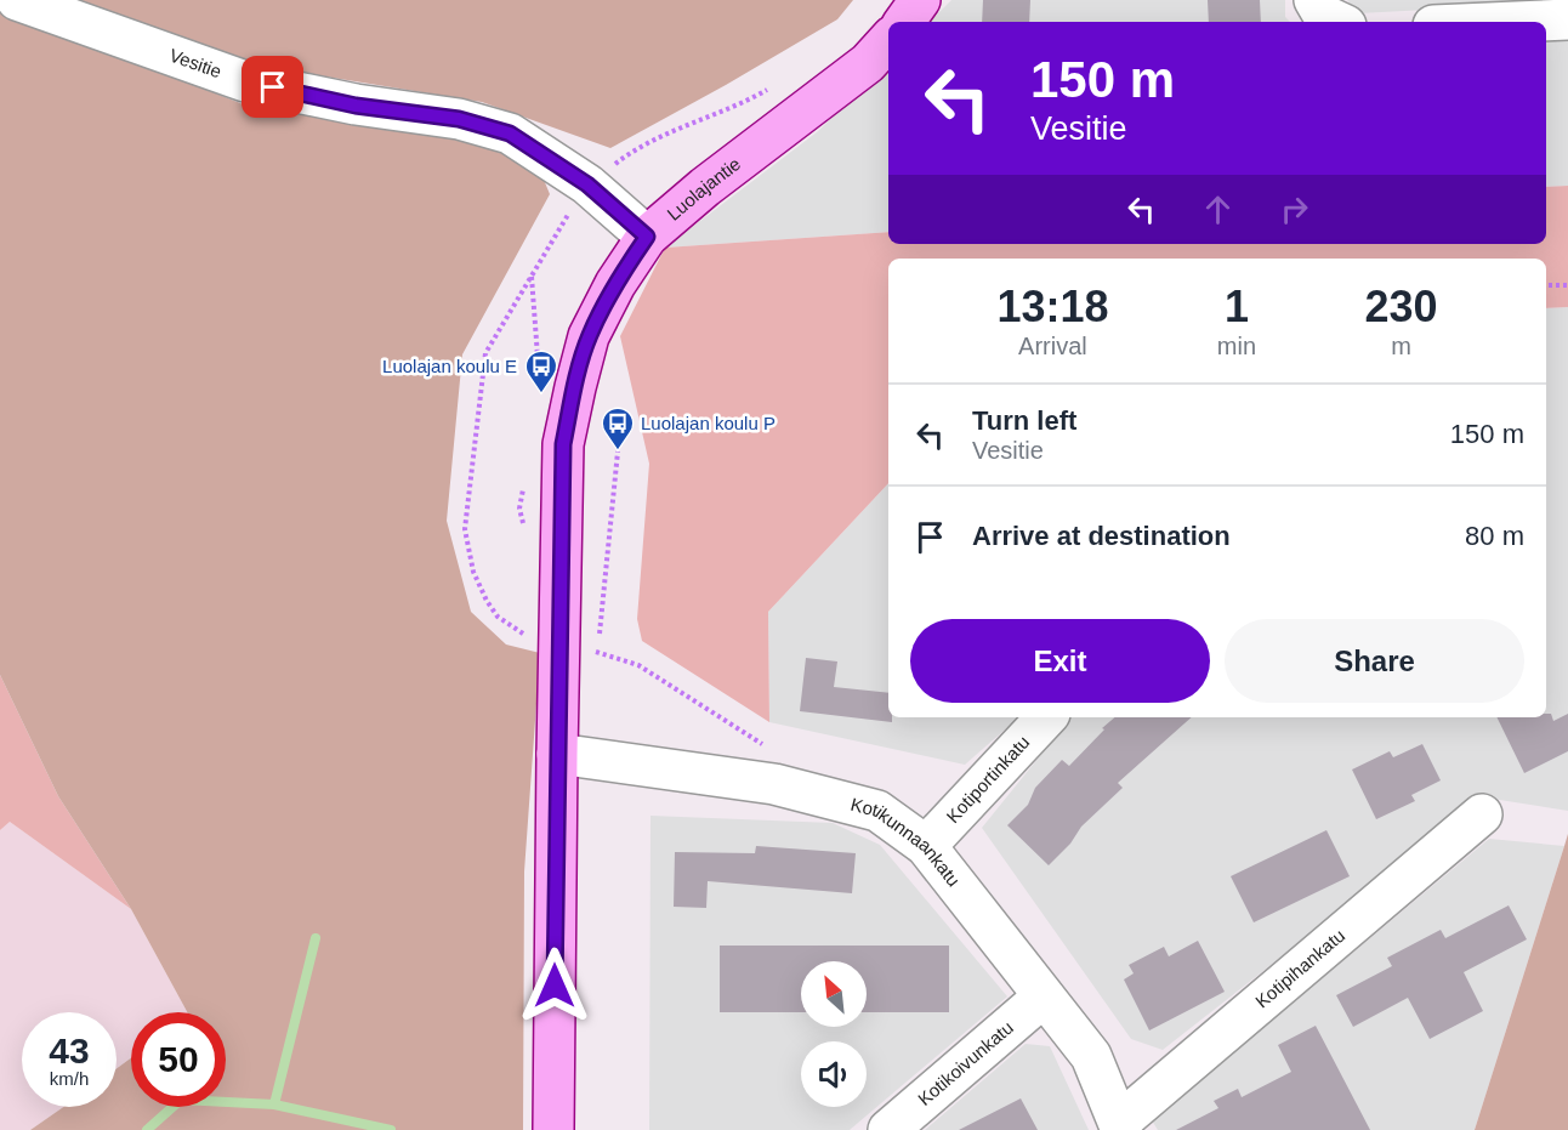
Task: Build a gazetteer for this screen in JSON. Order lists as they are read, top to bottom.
{
  "streets": {
    "main road": ["Luolajantie"],
    "street": [
      "Vesitie",
      "Kotiportinkatu",
      "Kotikunnaankatu",
      "Kotipihankatu",
      "Kotikoivunkatu"
    ]
  },
  "crossings": [
    ["Vesitie", "Luolajantie"],
    ["Luolajantie", "Kotikunnaankatu"],
    ["Kotiportinkatu", "Kotikunnaankatu"],
    ["Kotikunnaankatu", "Kotipihankatu"],
    ["Kotikunnaankatu", "Kotikoivunkatu"]
  ],
  "places": {
    "bus stop": ["Luolajan koulu E", "Luolajan koulu P"]
  },
  "north": "top left",
  "page": {
    "turn": ["150 m", "Vesitie"],
    "eta": [
      "13:18",
      "Arrival",
      "1",
      "min",
      "230",
      "m"
    ],
    "list": [
      {
        "name": "Turn left",
        "note": "Vesitie",
        "value": "150 m"
      },
      {
        "name": "Arrive at destination",
        "value": "80 m"
      }
    ],
    "buttons": ["Exit", "Share"],
    "speed": "43 km/h",
    "limit": "50"
  }
}
